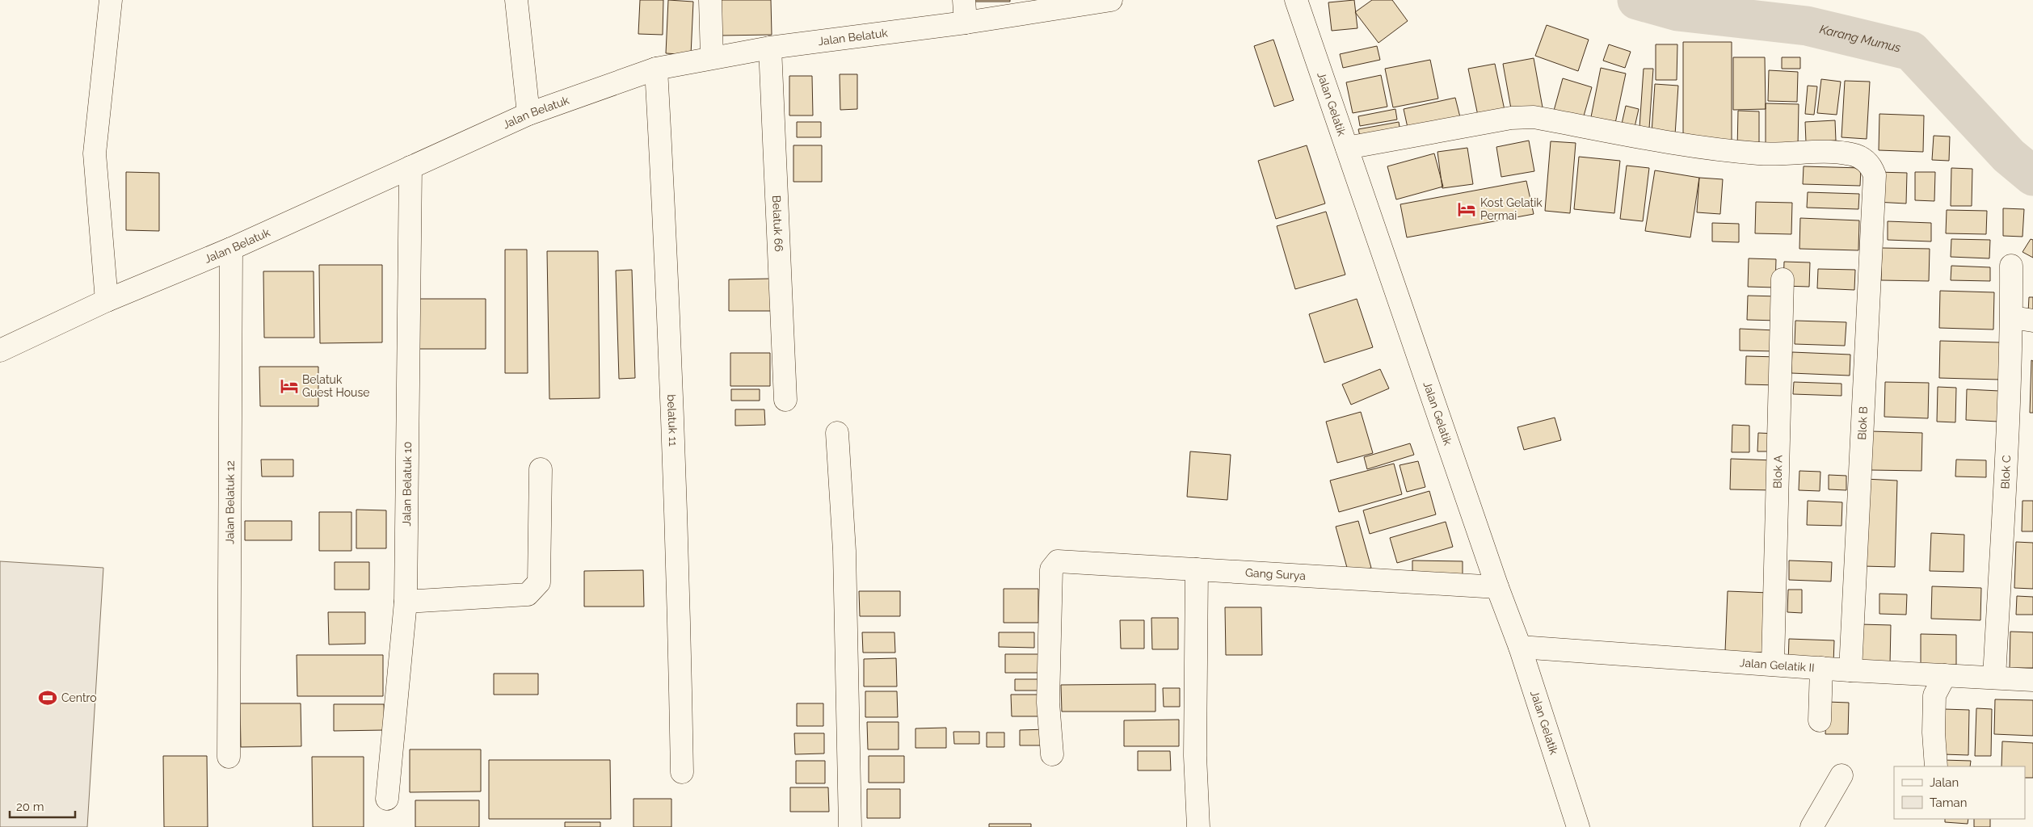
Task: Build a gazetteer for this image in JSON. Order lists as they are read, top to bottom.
{
  "streets": {
    "street": [
      "Jalan Belatuk",
      "Jalan Gelatik",
      "Belatuk 66",
      "belatuk 11",
      "Blok B",
      "Blok A",
      "Blok C",
      "Jalan Belatuk 10",
      "Jalan Belatuk 12",
      "Gang Surya",
      "Jalan Gelatik II"
    ]
  },
  "crossings": [
    ["Jalan Belatuk", "Belatuk 66"],
    ["Jalan Belatuk", "belatuk 11"],
    ["Jalan Belatuk", "Jalan Belatuk 10"],
    ["Jalan Belatuk", "Jalan Belatuk 12"],
    ["Jalan Gelatik", "Blok B"],
    ["Jalan Gelatik", "Gang Surya"],
    ["Jalan Gelatik", "Jalan Gelatik II"],
    ["Blok B", "Jalan Gelatik II"],
    ["Blok A", "Jalan Gelatik II"],
    ["Blok C", "Jalan Gelatik II"]
  ],
  "water": ["Karang Mumus"],
  "places": {
    "hotel": ["Kost Gelatik Permai", "Belatuk Guest House"],
    "sports": ["Centro"]
  },
  "legend": ["Jalan", "Taman"],
  "scale_bar": "20 m"
}
